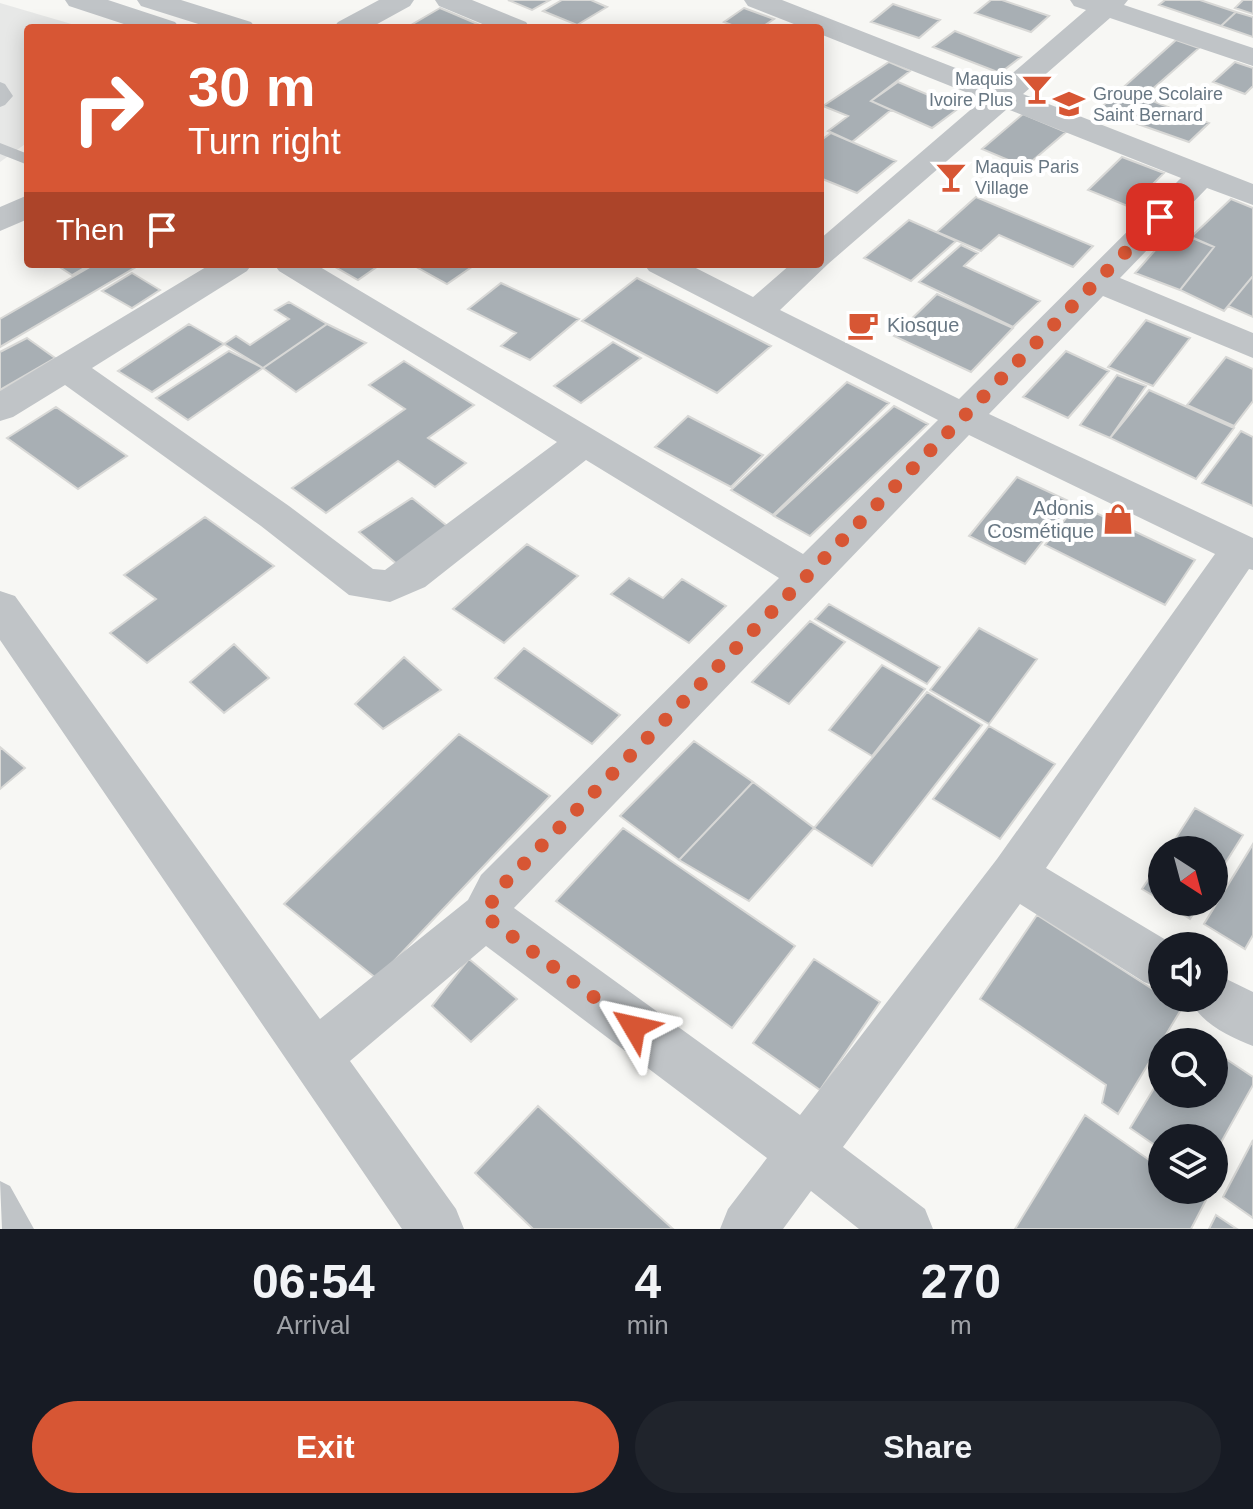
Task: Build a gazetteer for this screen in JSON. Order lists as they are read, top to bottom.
{
  "places": {
    "bar": ["Maquis Ivoire Plus", "Maquis Paris Village"],
    "school or university": ["Groupe Scolaire Saint Bernard"],
    "cafe": ["Kiosque"],
    "shop": ["Adonis Cosmétique"]
  },
  "north": "bottom right",
  "page": {
    "turn": ["30 m", "Turn right"],
    "then": "Then",
    "eta": [
      "06:54",
      "Arrival",
      "4",
      "min",
      "270",
      "m"
    ],
    "buttons": ["Exit", "Share"]
  }
}
